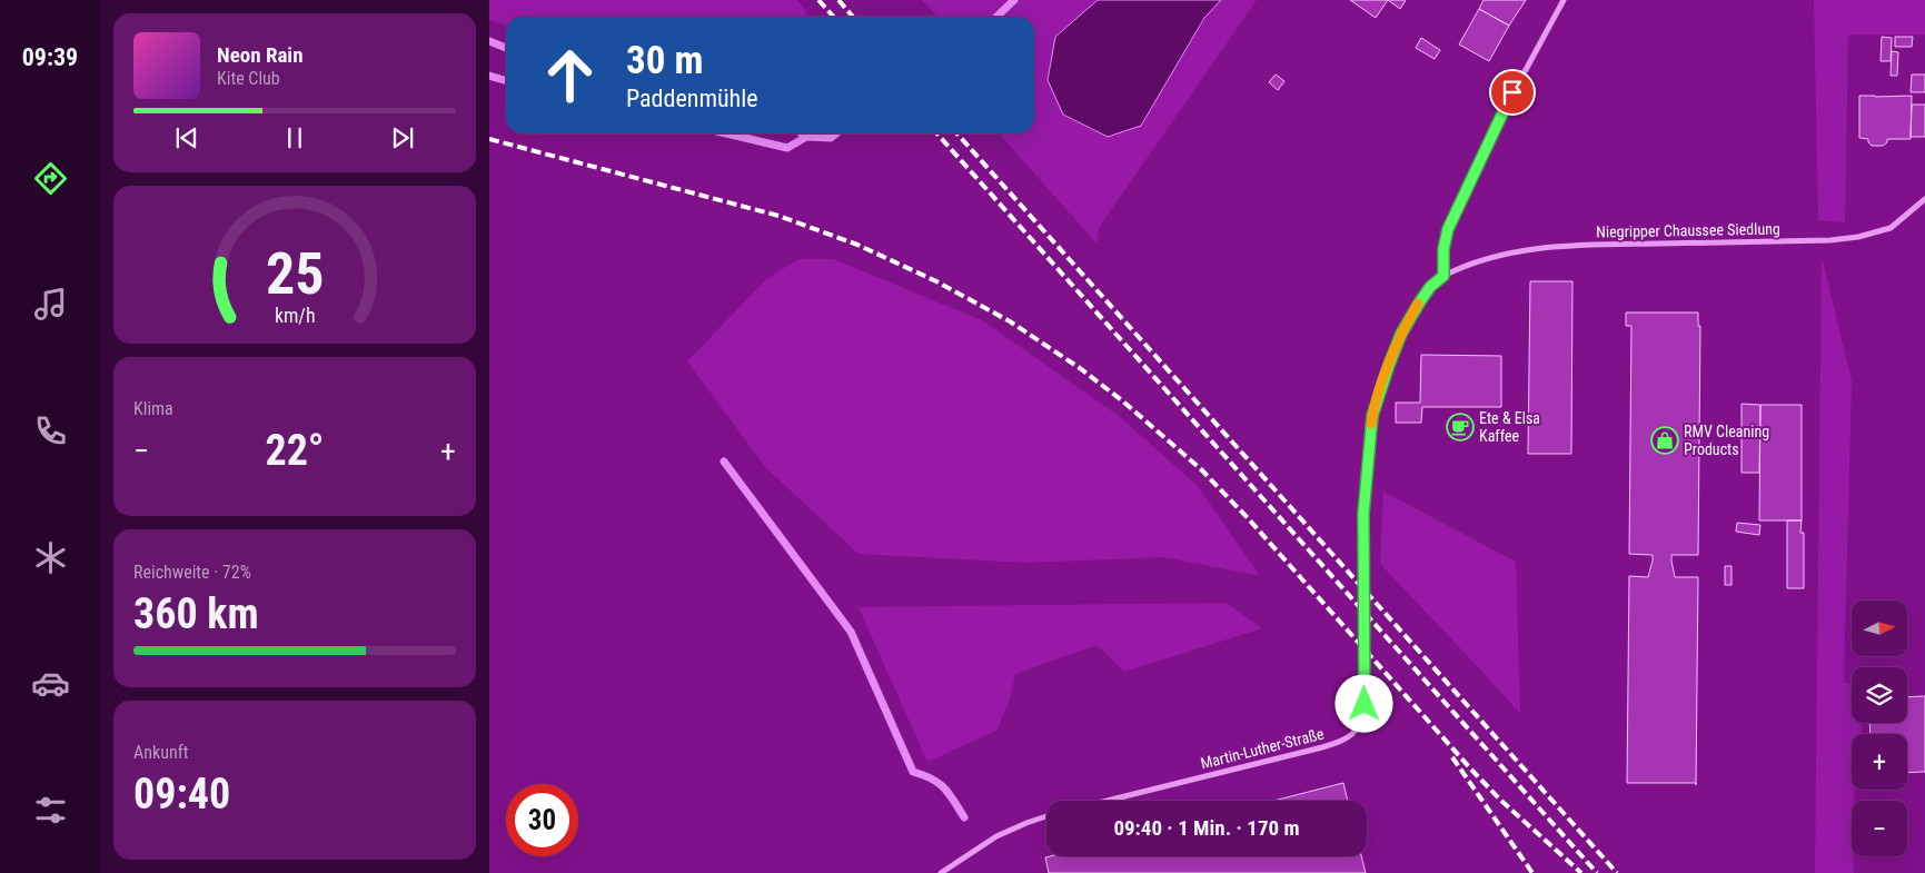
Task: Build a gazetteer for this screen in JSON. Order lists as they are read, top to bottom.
{
  "streets": {
    "street": ["Niegripper Chaussee Siedlung", "Martin-Luther-Straße"]
  },
  "crossings": [
    ["Niegripper Chaussee Siedlung", "Martin-Luther-Straße"]
  ],
  "places": {
    "cafe": ["Ete & Elsa Kaffee"],
    "shop": ["RMV Cleaning Products"]
  },
  "north": "right",
  "page": {
    "tabs": "09:39",
    "turn": ["30 m", "Paddenmühle"],
    "song": ["Neon Rain", "Kite Club"],
    "tile": [
      "Klima",
      ["Reichweite · 72%", "360 km"],
      ["Ankunft", "09:40"]
    ],
    "heat": ["−", "22°", "+"],
    "map_buttons": ["+", "−"],
    "limit": "30",
    "trip": "09:40 · 1 Min. · 170 m",
    "gauge": ["25", "km/h"]
  }
}
